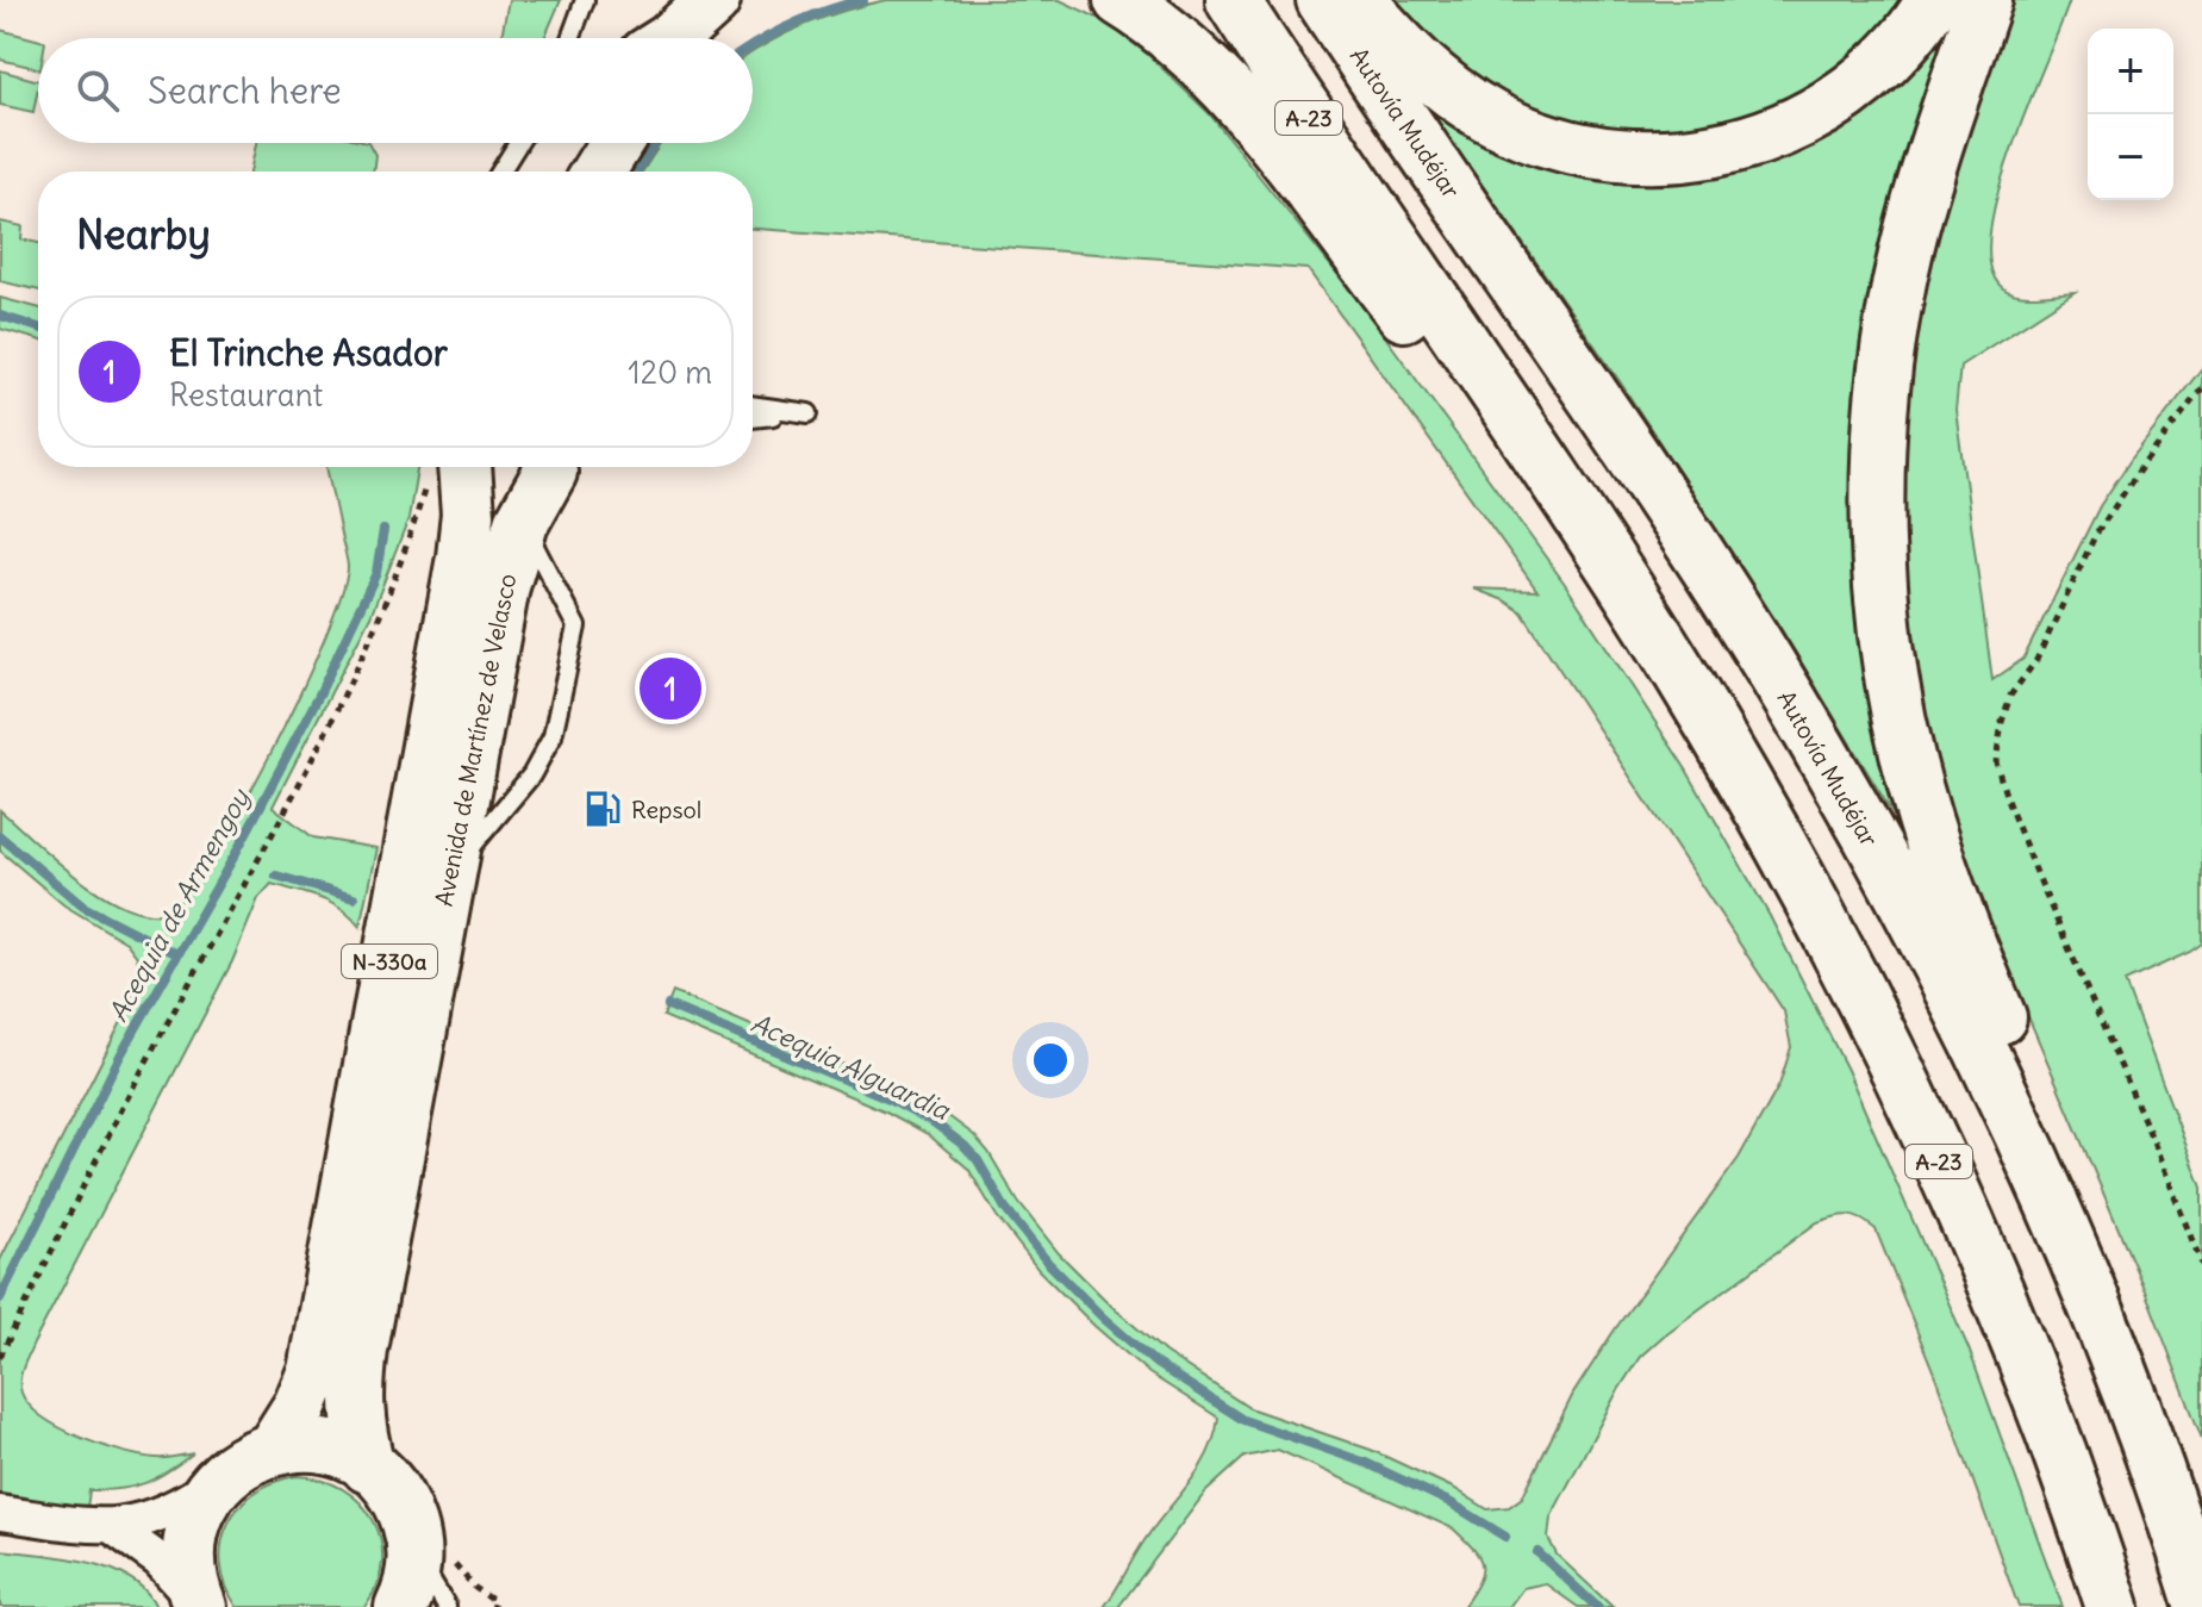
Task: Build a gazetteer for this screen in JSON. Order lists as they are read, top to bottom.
{
  "streets": {
    "highway": [
      "A-23",
      "Autovía Mudéjar",
      "Avenida de Martínez de Velasco",
      "N-330a"
    ]
  },
  "crossings": [
    ["Avenida de Martínez de Velasco", "N-330a"]
  ],
  "water": ["Acequia de Armengoy", "Acequia Alguardia"],
  "places": {
    "fuel station": ["Repsol"]
  },
  "page": {
    "map_buttons": ["+", "−"],
    "search": "Search here",
    "heading": "Nearby",
    "list": [
      {
        "mark": "1",
        "name": "El Trinche Asador",
        "note": "Restaurant",
        "value": "120 m"
      }
    ],
    "pins": "1"
  }
}
